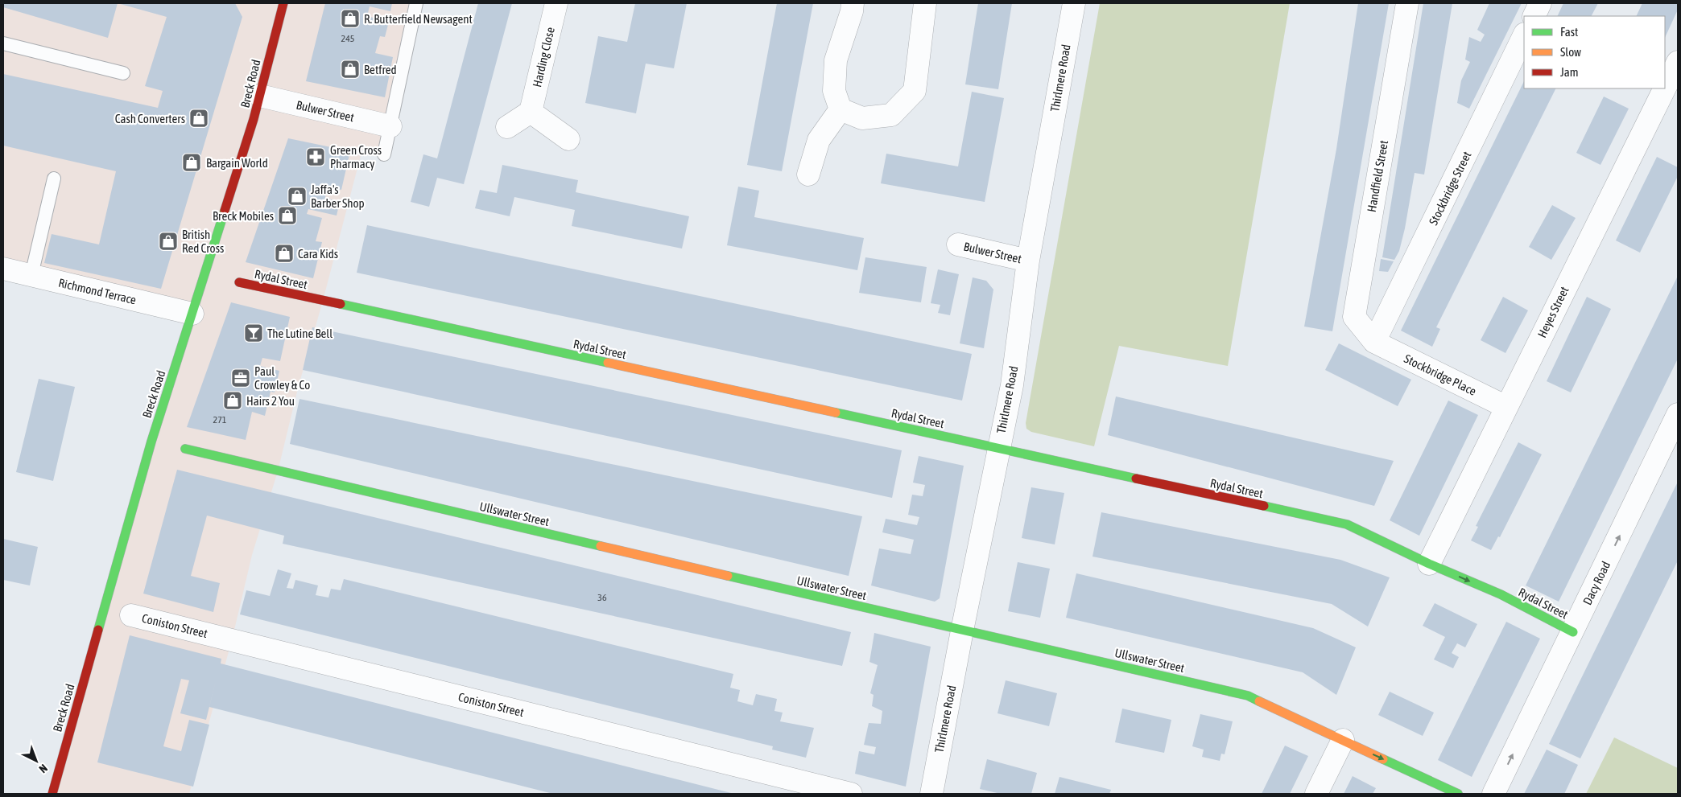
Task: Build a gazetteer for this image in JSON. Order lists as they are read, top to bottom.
{
  "streets": {
    "street": [
      "Harding Close",
      "Thirlmere Road",
      "Breck Road",
      "Bulwer Street",
      "Handfield Street",
      "Stockbridge Street",
      "Rydal Street",
      "Richmond Terrace",
      "Heyes Street",
      "Stockbridge Place",
      "Ullswater Street",
      "Dacy Road",
      "Coniston Street"
    ]
  },
  "crossings": [
    ["Thirlmere Road", "Bulwer Street"],
    ["Thirlmere Road", "Rydal Street"],
    ["Thirlmere Road", "Ullswater Street"],
    ["Breck Road", "Bulwer Street"],
    ["Breck Road", "Richmond Terrace"],
    ["Handfield Street", "Stockbridge Street"],
    ["Handfield Street", "Stockbridge Place"],
    ["Stockbridge Street", "Stockbridge Place"],
    ["Rydal Street", "Heyes Street"],
    ["Rydal Street", "Dacy Road"],
    ["Heyes Street", "Stockbridge Place"]
  ],
  "one_way": ["Dacy Road"],
  "places": {
    "shop": [
      "R. Butterfield Newsagent",
      "Betfred",
      "Cash Converters",
      "Bargain World",
      "Jaffa's Barber Shop",
      "Breck Mobiles",
      "British Red Cross",
      "Cara Kids",
      "Hairs 2 You"
    ],
    "pharmacy": ["Green Cross Pharmacy"],
    "bar": ["The Lutine Bell"],
    "office": ["Paul Crowley & Co"]
  },
  "house_numbers": ["245", "271", "36"],
  "legend": ["Fast", "Slow", "Jam"],
  "north": "bottom right"
}
